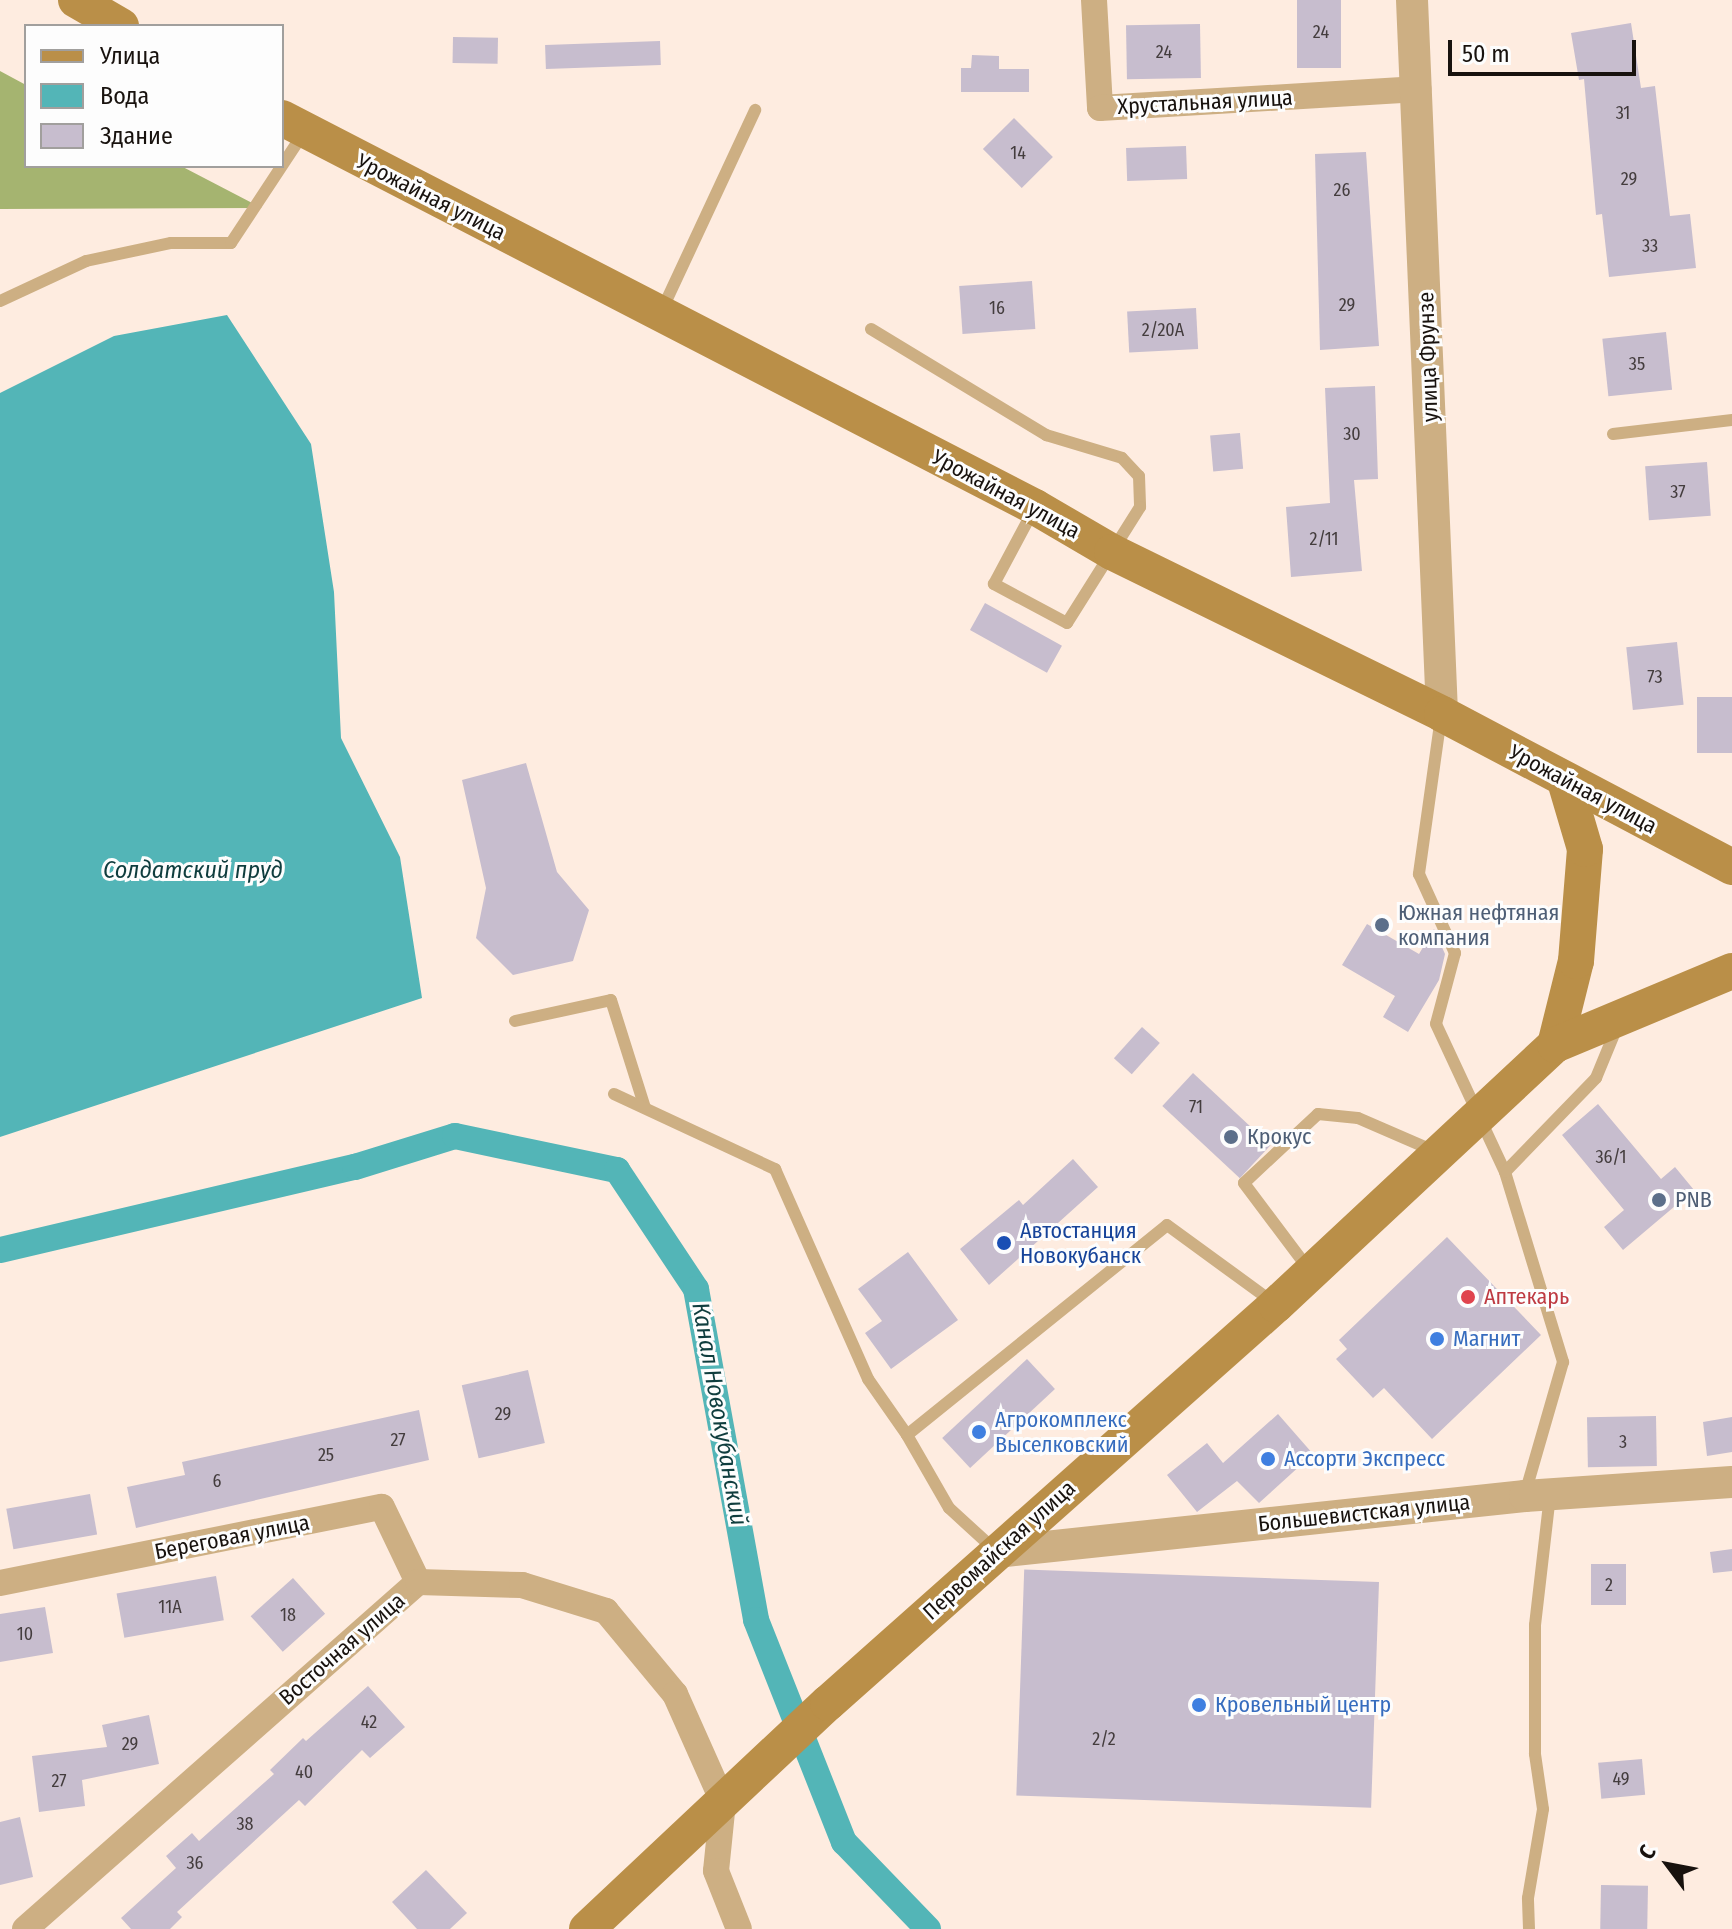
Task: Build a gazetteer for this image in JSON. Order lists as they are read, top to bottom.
{
  "streets": {
    "main road": ["Урожайная улица", "Первомайская улица"],
    "street": [
      "Хрустальная улица",
      "улица Фрунзе",
      "Большевистская улица",
      "Береговая улица",
      "Восточная улица"
    ]
  },
  "crossings": [
    ["Хрустальная улица", "улица Фрунзе"],
    ["Урожайная улица", "улица Фрунзе"],
    ["Большевистская улица", "Первомайская улица"],
    ["Береговая улица", "Восточная улица"],
    ["Первомайская улица", "Восточная улица"]
  ],
  "water": ["Солдатский пруд", "Канал Новокубанский"],
  "places": [
    "Южная нефтяная компания",
    "Крокус",
    "PNB",
    "Автостанция Новокубанск",
    "Аптекарь",
    "Магнит",
    "Агрокомплекс Выселковский",
    "Ассорти Экспресс",
    "Кровельный центр"
  ],
  "house_numbers": [
    "24",
    "24",
    "31",
    "14",
    "29",
    "26",
    "33",
    "29",
    "16",
    "2/20А",
    "35",
    "30",
    "37",
    "2/11",
    "73",
    "71",
    "36/1",
    "29",
    "27",
    "3",
    "25",
    "6",
    "2",
    "11А",
    "18",
    "10",
    "42",
    "2/2",
    "29",
    "40",
    "49",
    "27",
    "38",
    "36"
  ],
  "legend": ["Улица", "Вода", "Здание"],
  "scale_bar": "50 m",
  "north": "top left"
}
